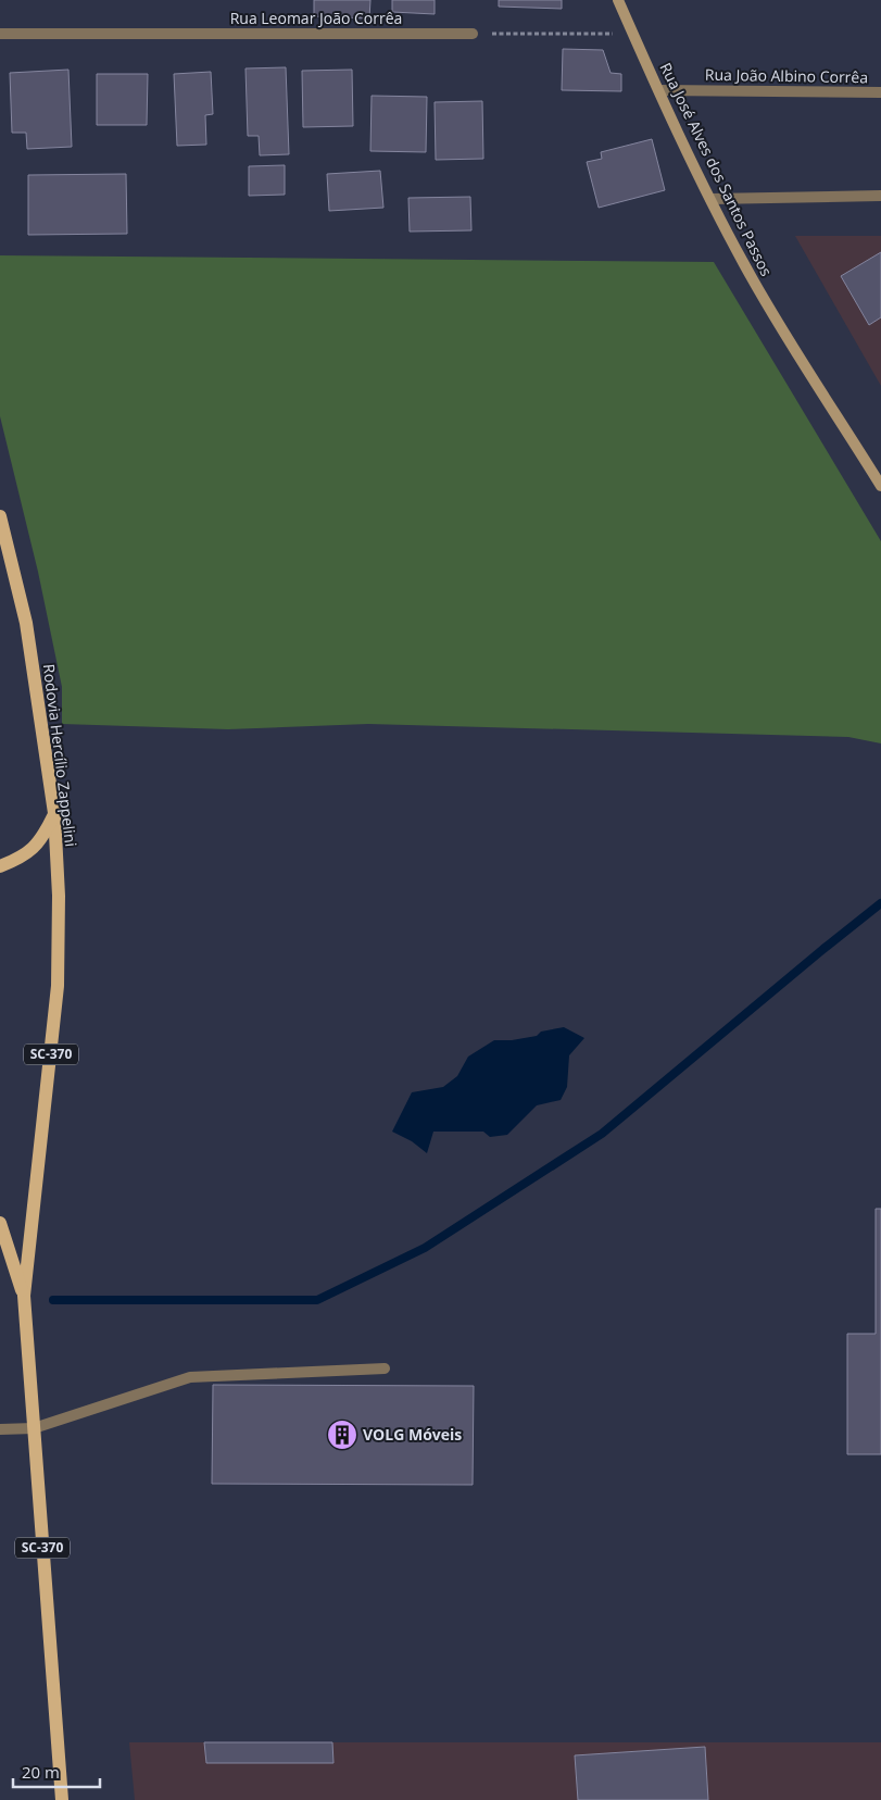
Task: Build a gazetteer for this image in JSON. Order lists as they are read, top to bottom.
{
  "streets": {
    "main road": ["Rodovia Hercílio Zappelini", "SC-370"],
    "street": ["Rua Leomar João Corrêa", "Rua João Albino Corrêa", "Rua José Alves dos Santos Passos"]
  },
  "crossings": [
    ["Rua João Albino Corrêa", "Rua José Alves dos Santos Passos"]
  ],
  "places": {
    "building": ["VOLG Móveis"]
  },
  "scale_bar": "20 m"
}
